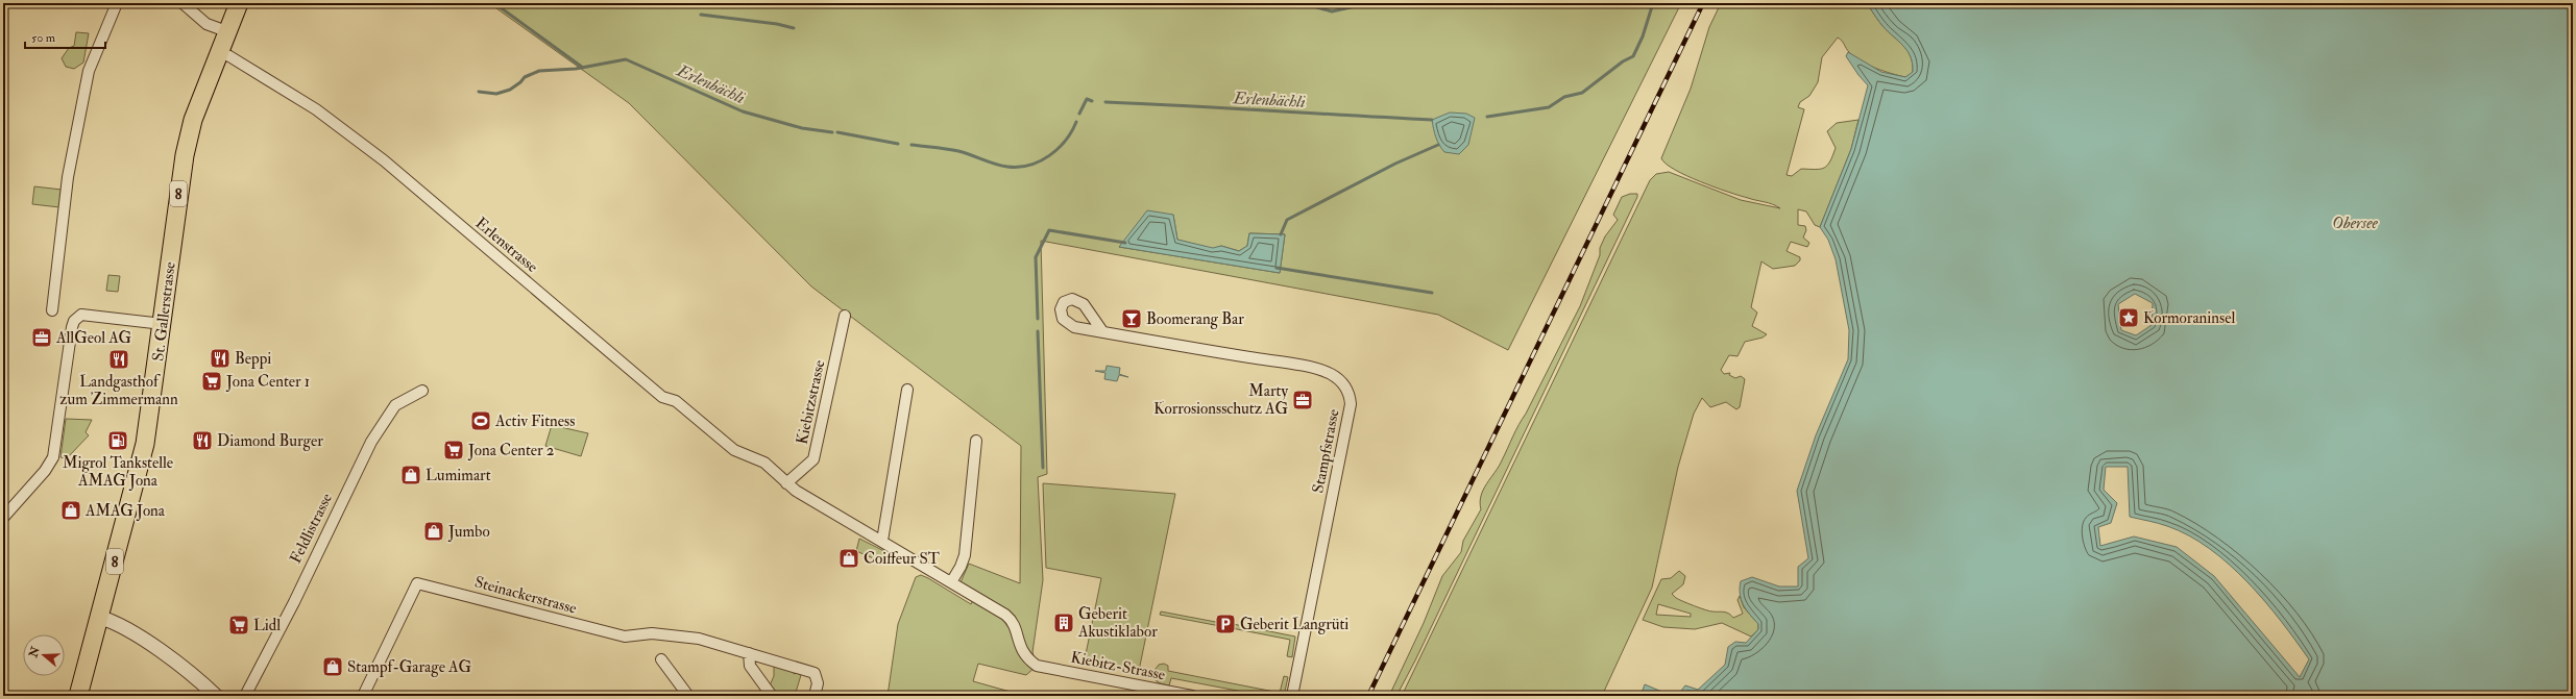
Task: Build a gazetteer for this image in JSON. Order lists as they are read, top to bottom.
{
  "streets": {
    "main road": ["8", "St. Gallerstrasse"],
    "street": [
      "Erlenstrasse",
      "Kiebitzstrasse",
      "Stampfstrasse",
      "Feldlistrasse",
      "Steinackerstrasse",
      "Kiebitz-Strasse"
    ]
  },
  "crossings": [
    ["Erlenstrasse", "St. Gallerstrasse"],
    ["Erlenstrasse", "Kiebitzstrasse"]
  ],
  "water": ["Erlenbächli", "Obersee"],
  "places": {
    "place": ["Kormoraninsel"],
    "bar": ["Boomerang Bar"],
    "office": ["AllGeol AG", "Marty Korrosionsschutz AG"],
    "restaurant": ["Beppi", "Landgasthof zum Zimmermann", "Diamond Burger"],
    "supermarket": ["Jona Center 1", "Jona Center 2", "Lidl"],
    "sports": ["Activ Fitness"],
    "fuel station": ["Migrol Tankstelle AMAG Jona"],
    "shop": [
      "Lumimart",
      "AMAG Jona",
      "Jumbo",
      "Coiffeur ST",
      "Stampf-Garage AG"
    ],
    "building": ["Geberit Akustiklabor"],
    "parking": ["Geberit Langrüti"]
  },
  "scale_bar": "50 m",
  "north": "left"
}
